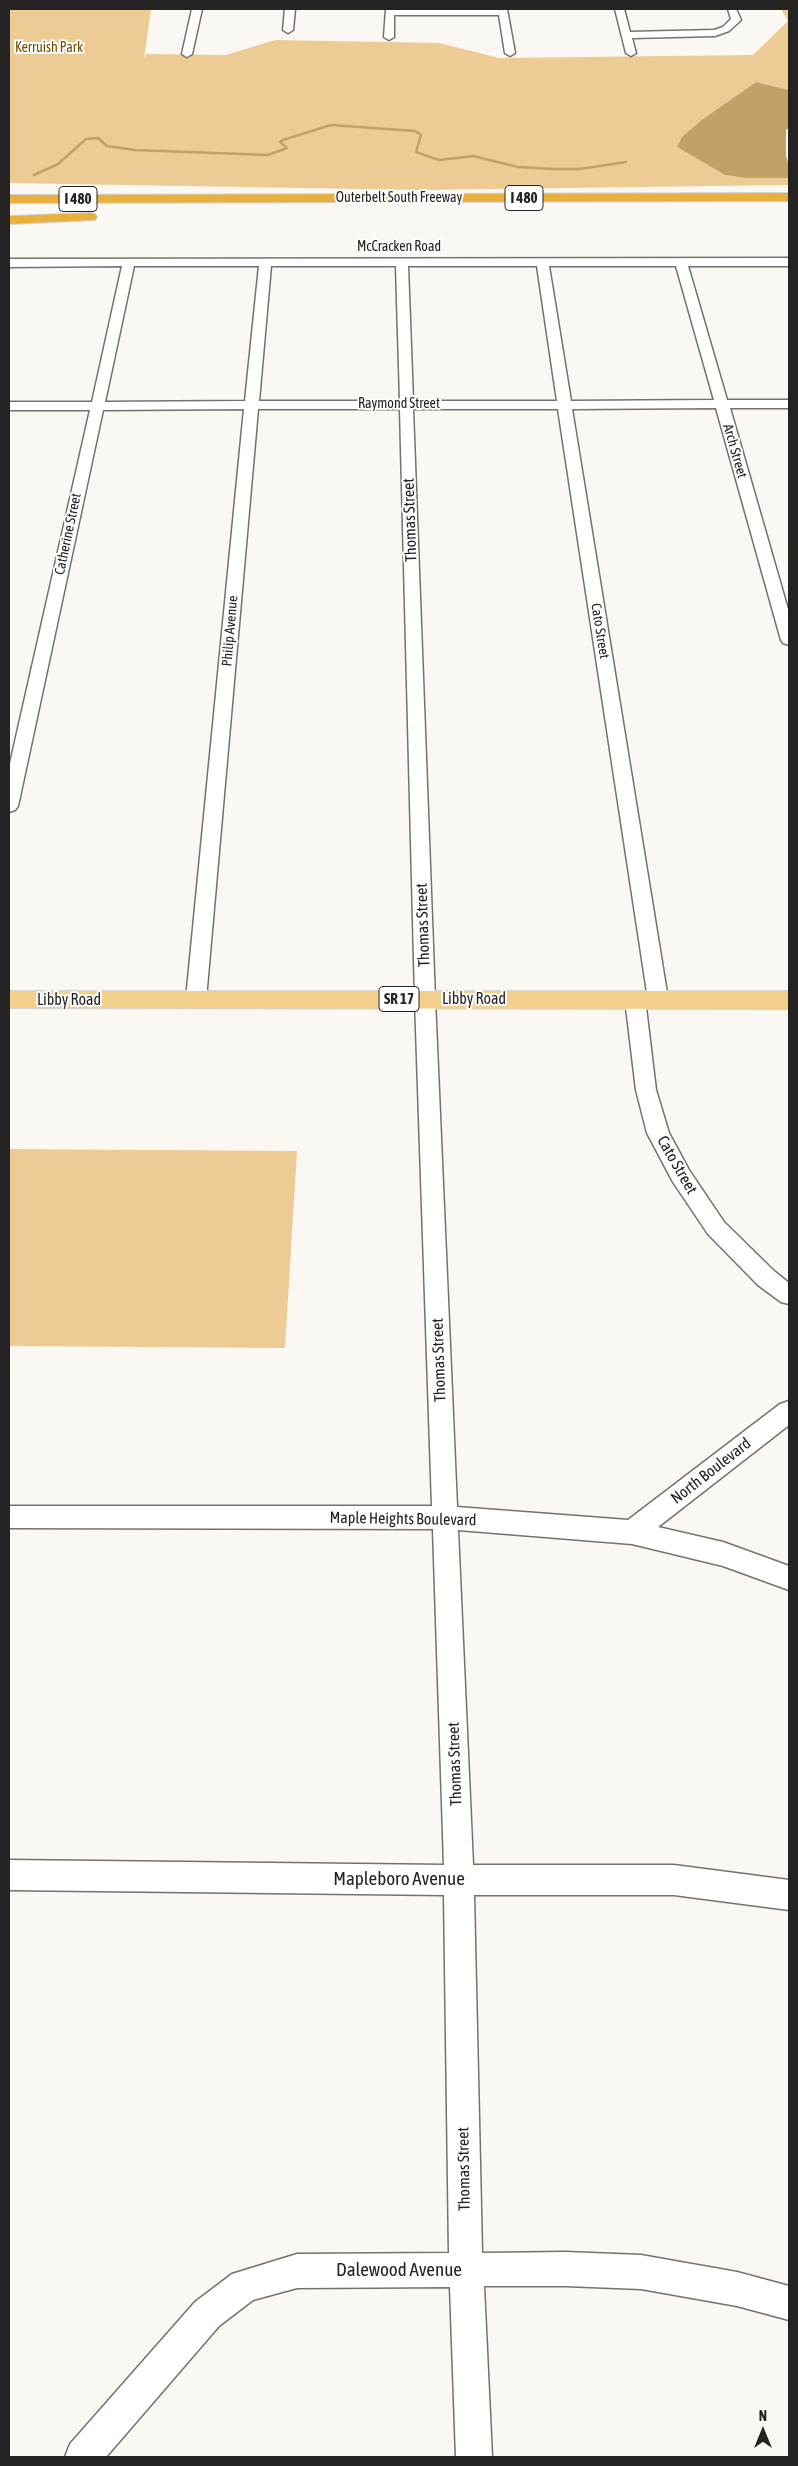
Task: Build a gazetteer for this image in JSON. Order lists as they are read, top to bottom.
{
  "streets": {
    "highway": ["Outerbelt South Freeway", "I 480"],
    "main road": ["SR 17", "Libby Road"],
    "street": [
      "McCracken Road",
      "Raymond Street",
      "Arch Street",
      "Thomas Street",
      "Catherine Street",
      "Philip Avenue",
      "Cato Street",
      "North Boulevard",
      "Maple Heights Boulevard",
      "Mapleboro Avenue",
      "Dalewood Avenue"
    ]
  },
  "crossings": [
    ["McCracken Road", "Arch Street"],
    ["McCracken Road", "Thomas Street"],
    ["McCracken Road", "Catherine Street"],
    ["McCracken Road", "Philip Avenue"],
    ["McCracken Road", "Cato Street"],
    ["Raymond Street", "Arch Street"],
    ["Raymond Street", "Thomas Street"],
    ["Raymond Street", "Catherine Street"],
    ["Raymond Street", "Philip Avenue"],
    ["Raymond Street", "Cato Street"],
    ["Thomas Street", "Libby Road"],
    ["Thomas Street", "Maple Heights Boulevard"],
    ["Thomas Street", "Mapleboro Avenue"],
    ["Thomas Street", "Dalewood Avenue"],
    ["Philip Avenue", "Libby Road"],
    ["Cato Street", "Libby Road"],
    ["North Boulevard", "Maple Heights Boulevard"]
  ],
  "parks": ["Kerruish Park"],
  "north": "top"
}
